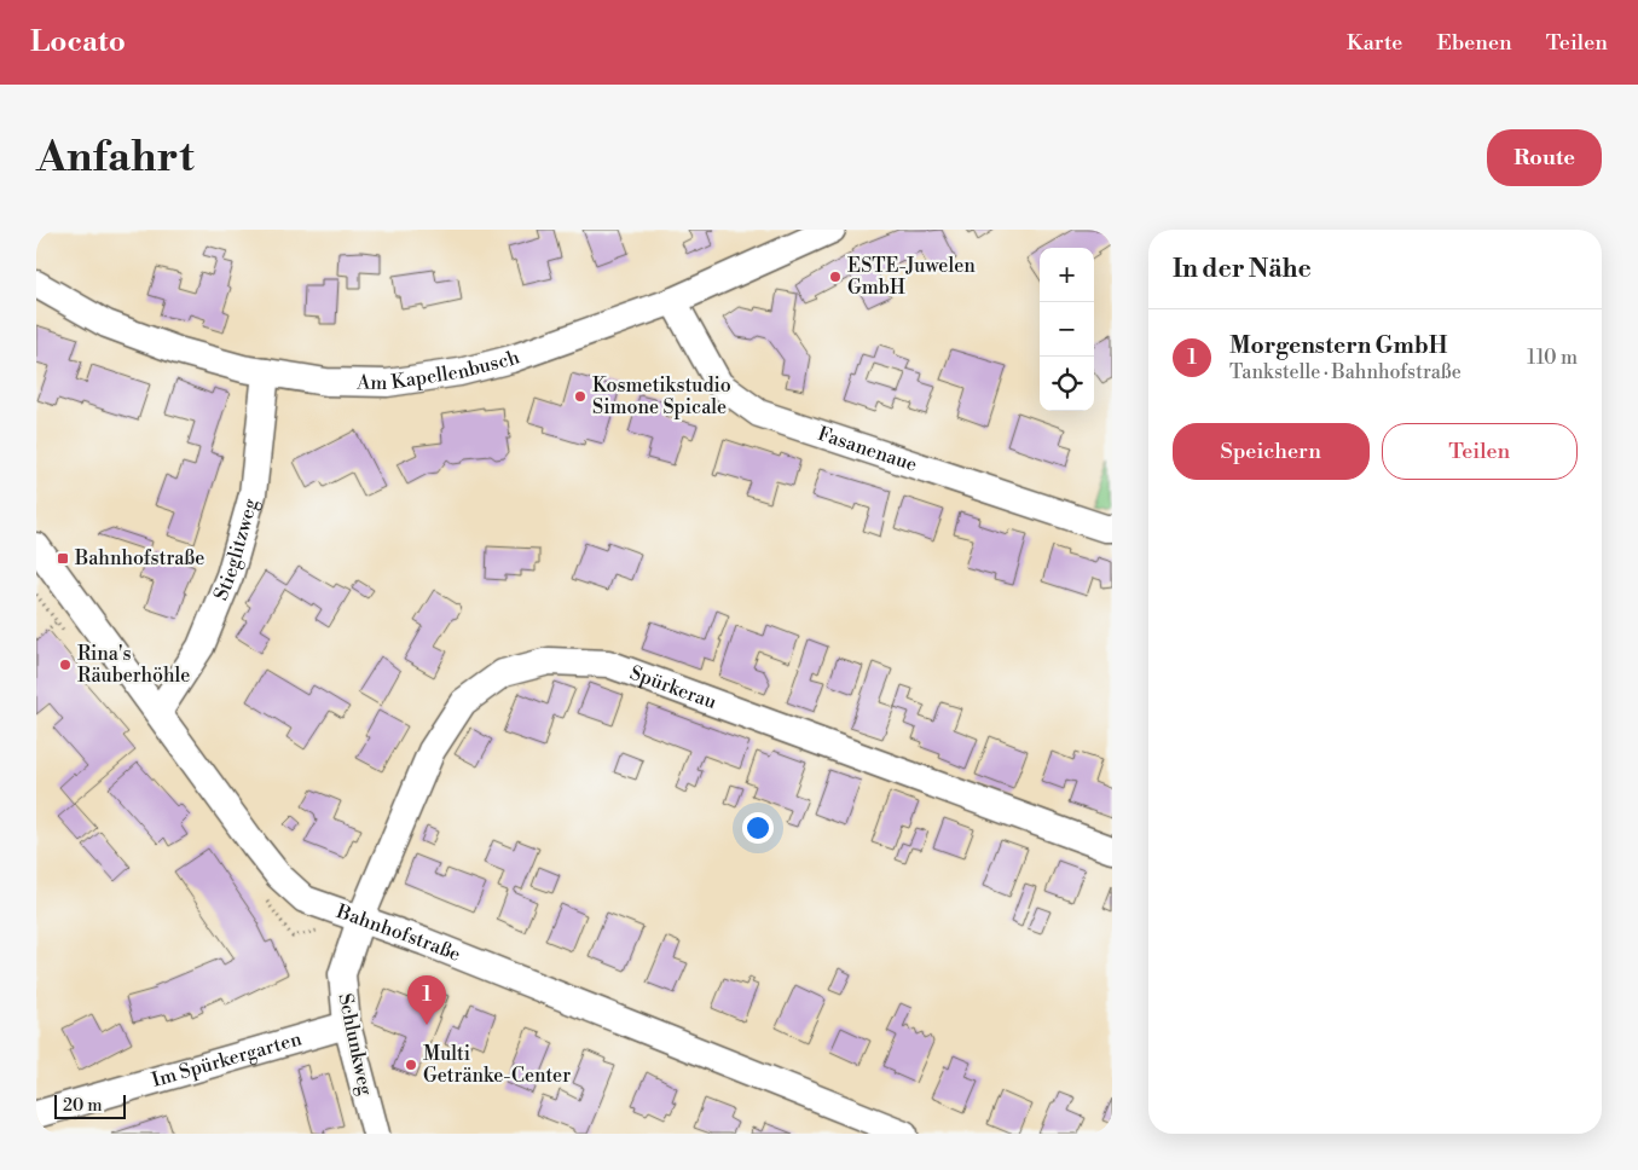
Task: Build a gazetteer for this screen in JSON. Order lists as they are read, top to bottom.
{
  "streets": {
    "street": [
      "Am Kapellenbusch",
      "Fasanenaue",
      "Stieglitzweg",
      "Spürkerau",
      "Bahnhofstraße",
      "Schlunkweg",
      "Im Spürkergarten"
    ]
  },
  "crossings": [
    ["Am Kapellenbusch", "Fasanenaue"],
    ["Am Kapellenbusch", "Stieglitzweg"],
    ["Stieglitzweg", "Bahnhofstraße"],
    ["Spürkerau", "Bahnhofstraße"],
    ["Spürkerau", "Schlunkweg"],
    ["Bahnhofstraße", "Schlunkweg"],
    ["Schlunkweg", "Im Spürkergarten"]
  ],
  "places": {
    "other": [
      "ESTE-Juwelen GmbH",
      "Kosmetikstudio Simone Spicale",
      "Rina's Räuberhöhle",
      "Multi Getränke-Center"
    ],
    "transit": ["Bahnhofstraße"]
  },
  "scale_bar": "20 m",
  "page": {
    "header": "Locato",
    "nav": ["Karte", "Ebenen", "Teilen"],
    "buttons": [
      "Route",
      ["Speichern", "Teilen"]
    ],
    "title": "Anfahrt",
    "heading": "In der Nähe",
    "map_buttons": ["+", "−"],
    "list": [
      {
        "mark": "1",
        "name": "Morgenstern GmbH",
        "note": "Tankstelle · Bahnhofstraße",
        "value": "110 m"
      }
    ],
    "pins": "1",
    "scale": "20 m"
  }
}
